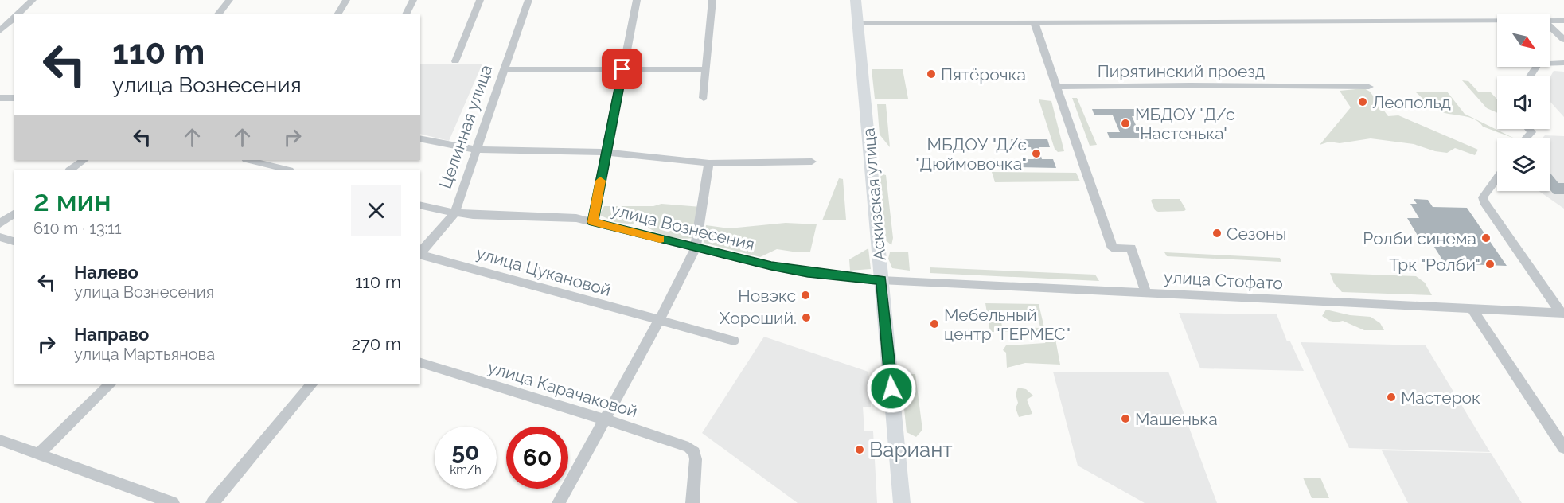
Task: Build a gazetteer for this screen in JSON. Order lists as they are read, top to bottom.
{
  "streets": {
    "main road": ["Аскизская улица"],
    "street": [
      "Пирятинский проезд",
      "Целинная улица",
      "улица Вознесения",
      "улица Цукановой",
      "улица Стофато",
      "улица Карачаковой"
    ]
  },
  "crossings": [
    ["Целинная улица", "улица Вознесения"],
    ["Аскизская улица", "улица Вознесения"],
    ["Аскизская улица", "улица Стофато"],
    ["улица Вознесения", "улица Стофато"]
  ],
  "places": [
    "Пятёрочка",
    "Леопольд",
    "МБДОУ \"Д/с \"Настенька\"",
    "МБДОУ \"Д/с \"Дюймовочка\"",
    "Сезоны",
    "Ролби синема",
    "Трк \"Ролби\"",
    "Новэкс",
    "Хороший.",
    "Мебельный центр \"ГЕРМЕС\"",
    "Мастерок",
    "Машенька",
    "Вариант"
  ],
  "north": "bottom right",
  "page": {
    "turn": ["110 m", "улица Вознесения"],
    "heading": ["2 мин", "610 m · 13:11"],
    "list": [
      {
        "name": "Налево",
        "note": "улица Вознесения",
        "value": "110 m"
      },
      {
        "name": "Направо",
        "note": "улица Мартьянова",
        "value": "270 m"
      }
    ],
    "speed": "50 km/h",
    "limit": "60"
  }
}
